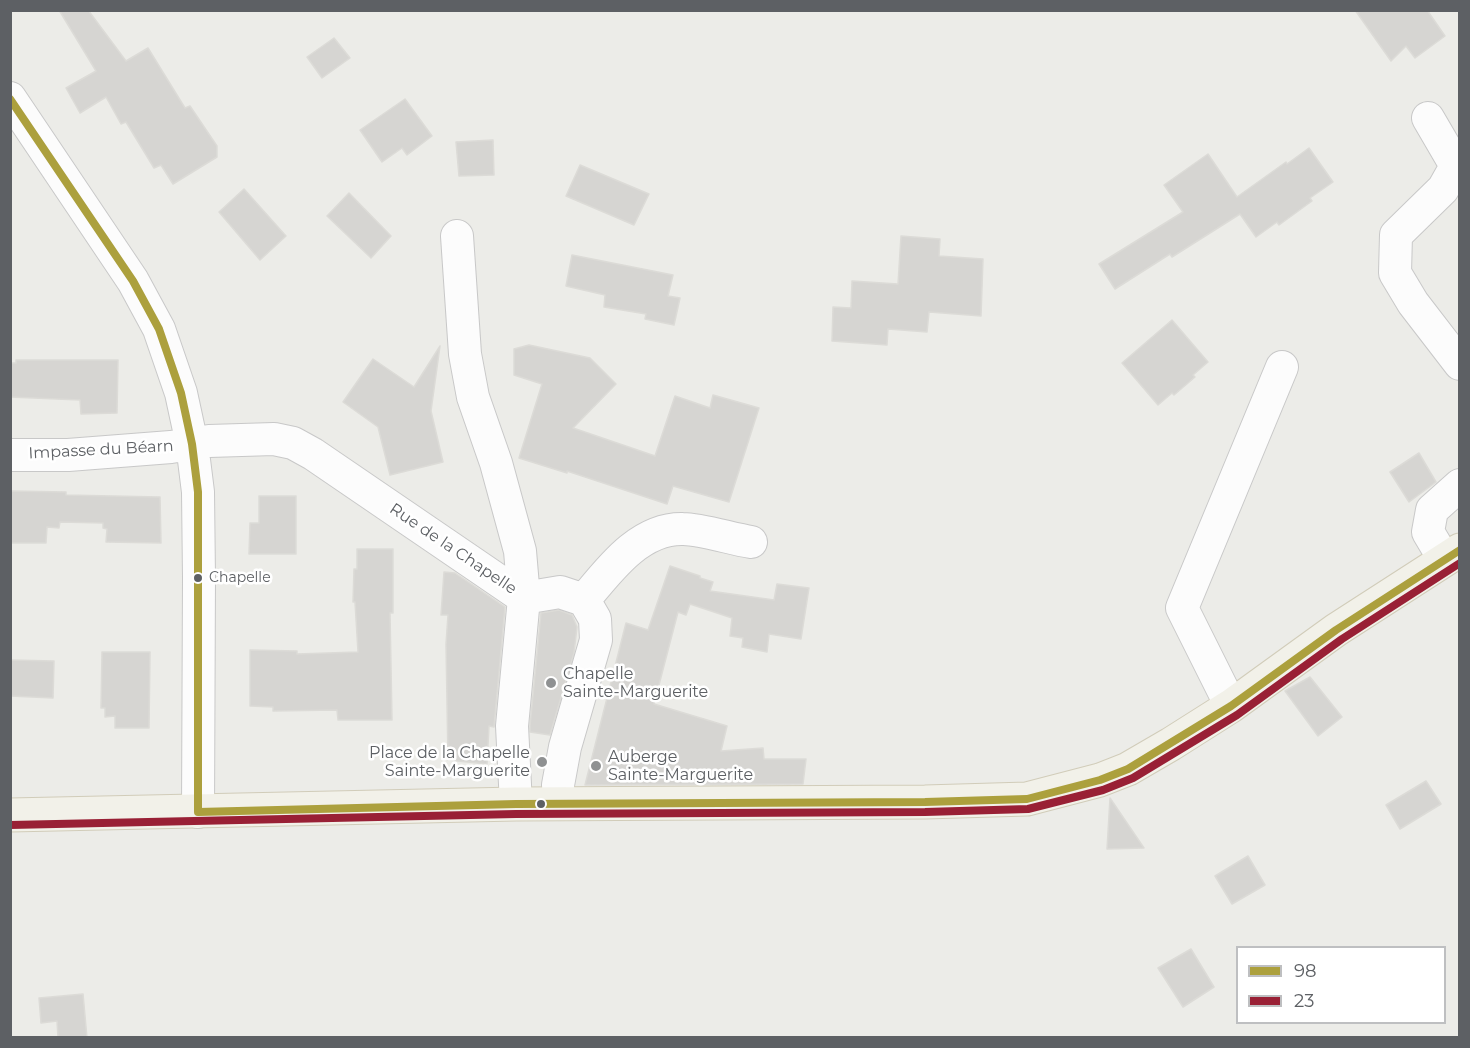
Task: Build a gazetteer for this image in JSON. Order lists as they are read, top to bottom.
{
  "streets": {
    "street": ["Impasse du Béarn", "Rue de la Chapelle"]
  },
  "crossings": [
    ["Impasse du Béarn", "Rue de la Chapelle"]
  ],
  "places": [
    "Chapelle",
    "Chapelle Sainte-Marguerite",
    "Place de la Chapelle Sainte-Marguerite",
    "Auberge Sainte-Marguerite"
  ],
  "lines": ["transit line 98", "transit line 23"],
  "legend": ["98", "23"]
}
